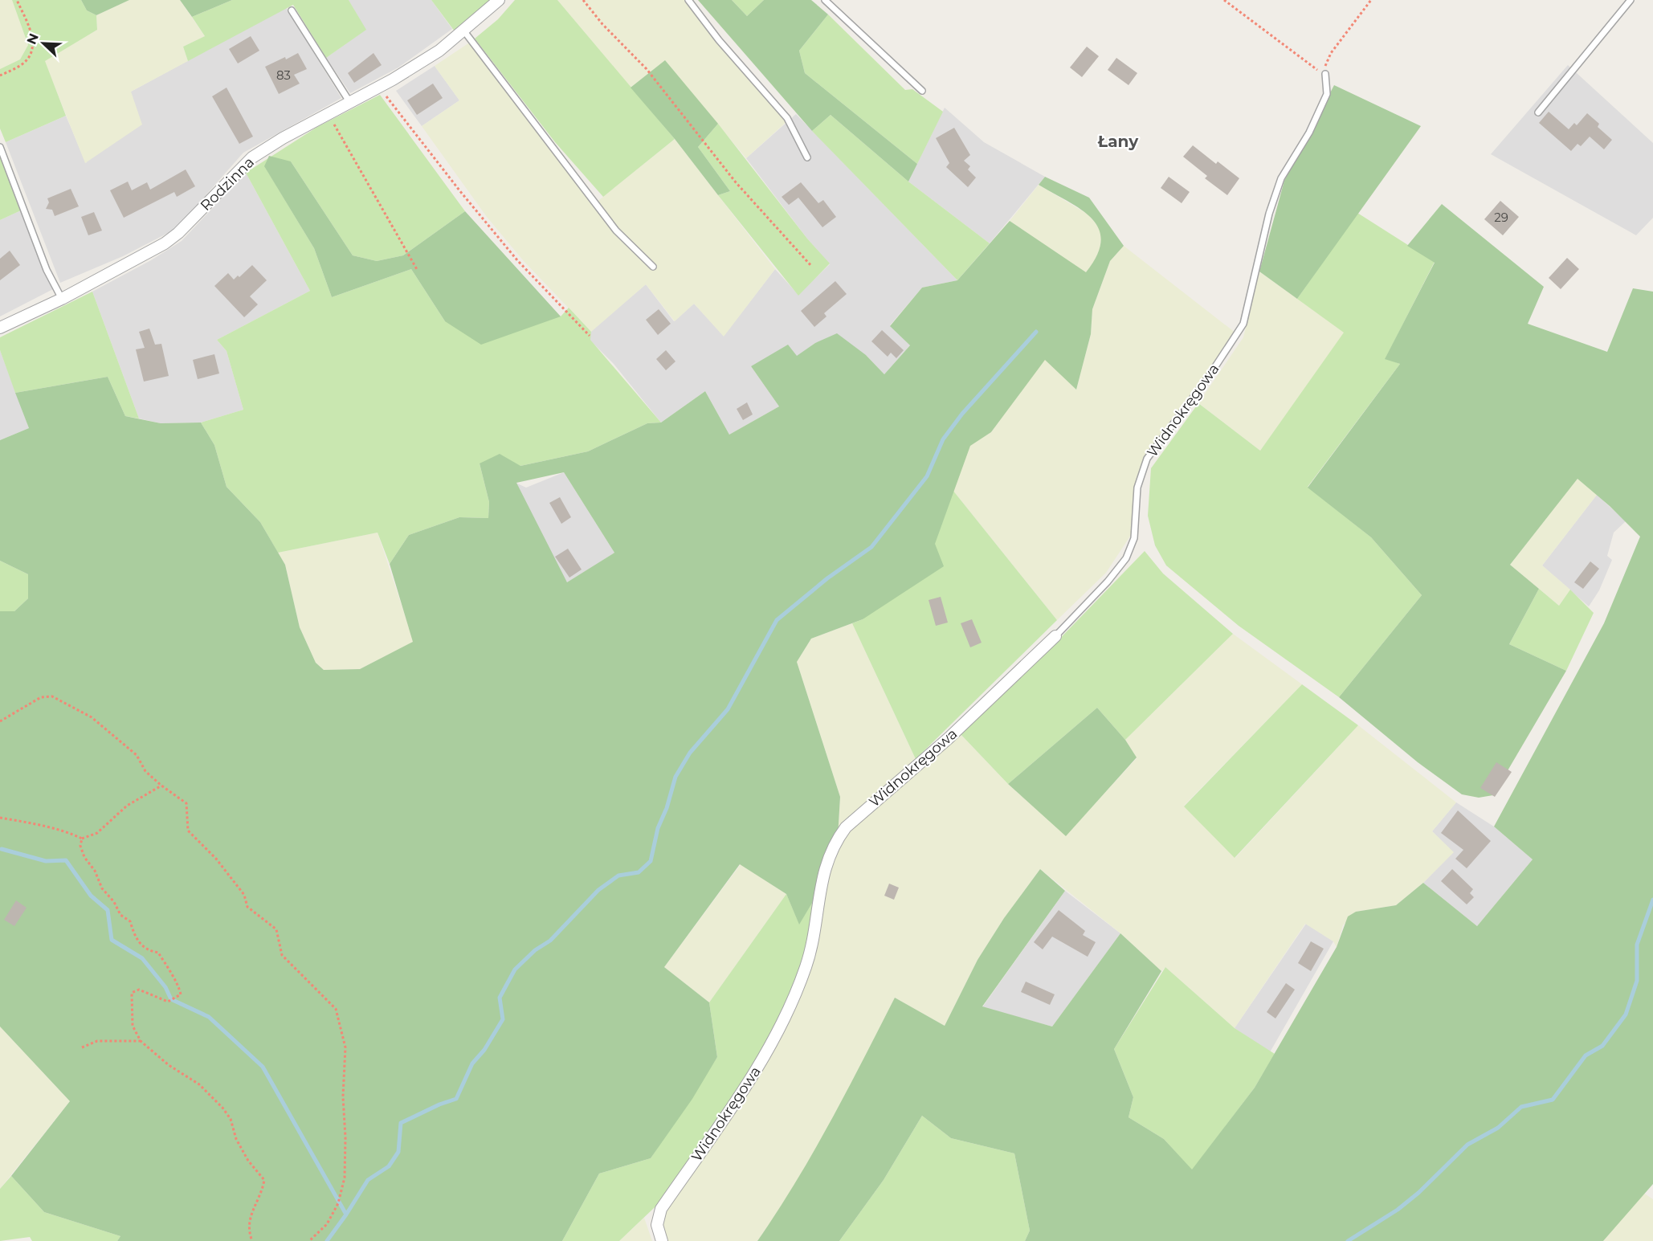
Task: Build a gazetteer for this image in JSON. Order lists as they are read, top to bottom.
{
  "streets": {
    "street": ["Rodzinna", "Widnokręgowa"]
  },
  "districts": ["Łany"],
  "house_numbers": ["83", "29"],
  "north": "top left"
}
